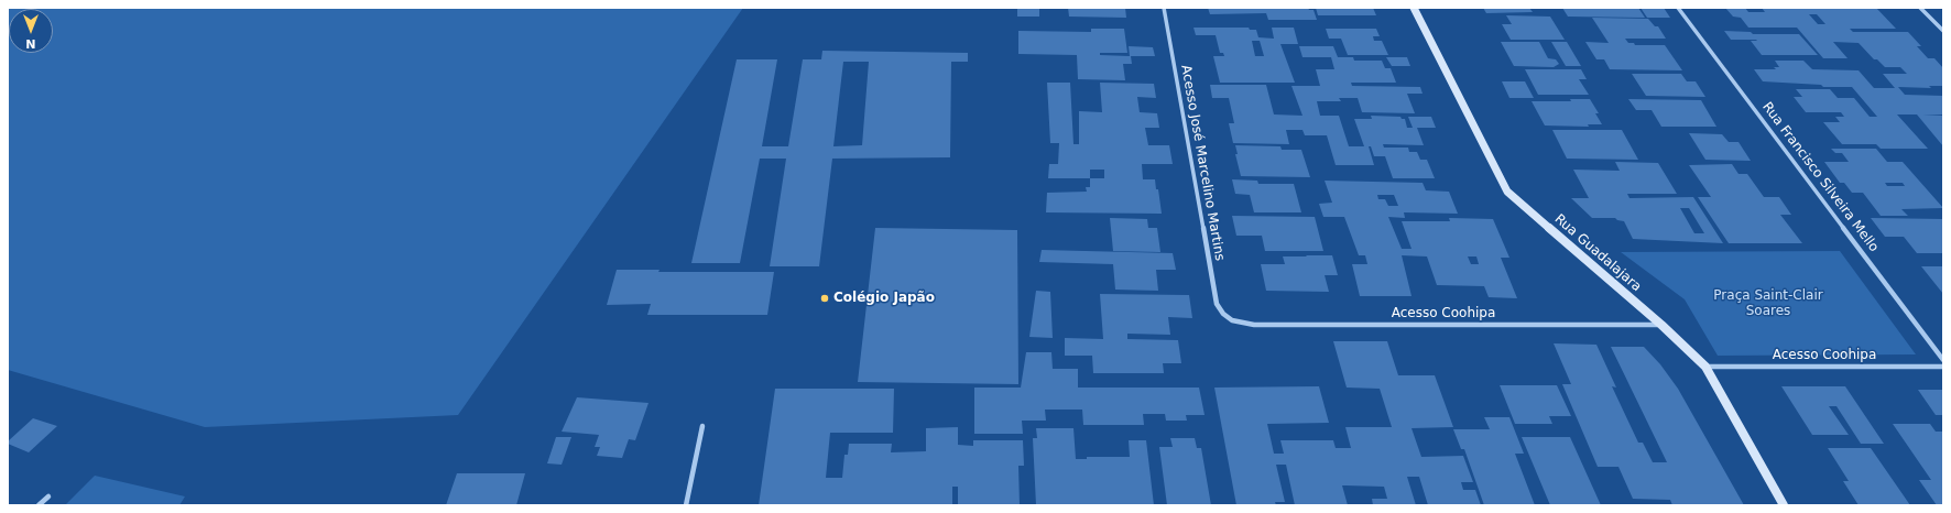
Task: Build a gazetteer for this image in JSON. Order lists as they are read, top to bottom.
{
  "streets": {
    "main road": ["Rua Guadalajara"],
    "street": ["Acesso José Marcelino Martins", "Rua Francisco Silveira Mello", "Acesso Coohipa"]
  },
  "crossings": [
    ["Acesso José Marcelino Martins", "Acesso Coohipa"],
    ["Rua Guadalajara", "Acesso Coohipa"]
  ],
  "parks": ["Praça Saint-Clair Soares"],
  "places": ["Colégio Japão"],
  "north": "bottom"
}
